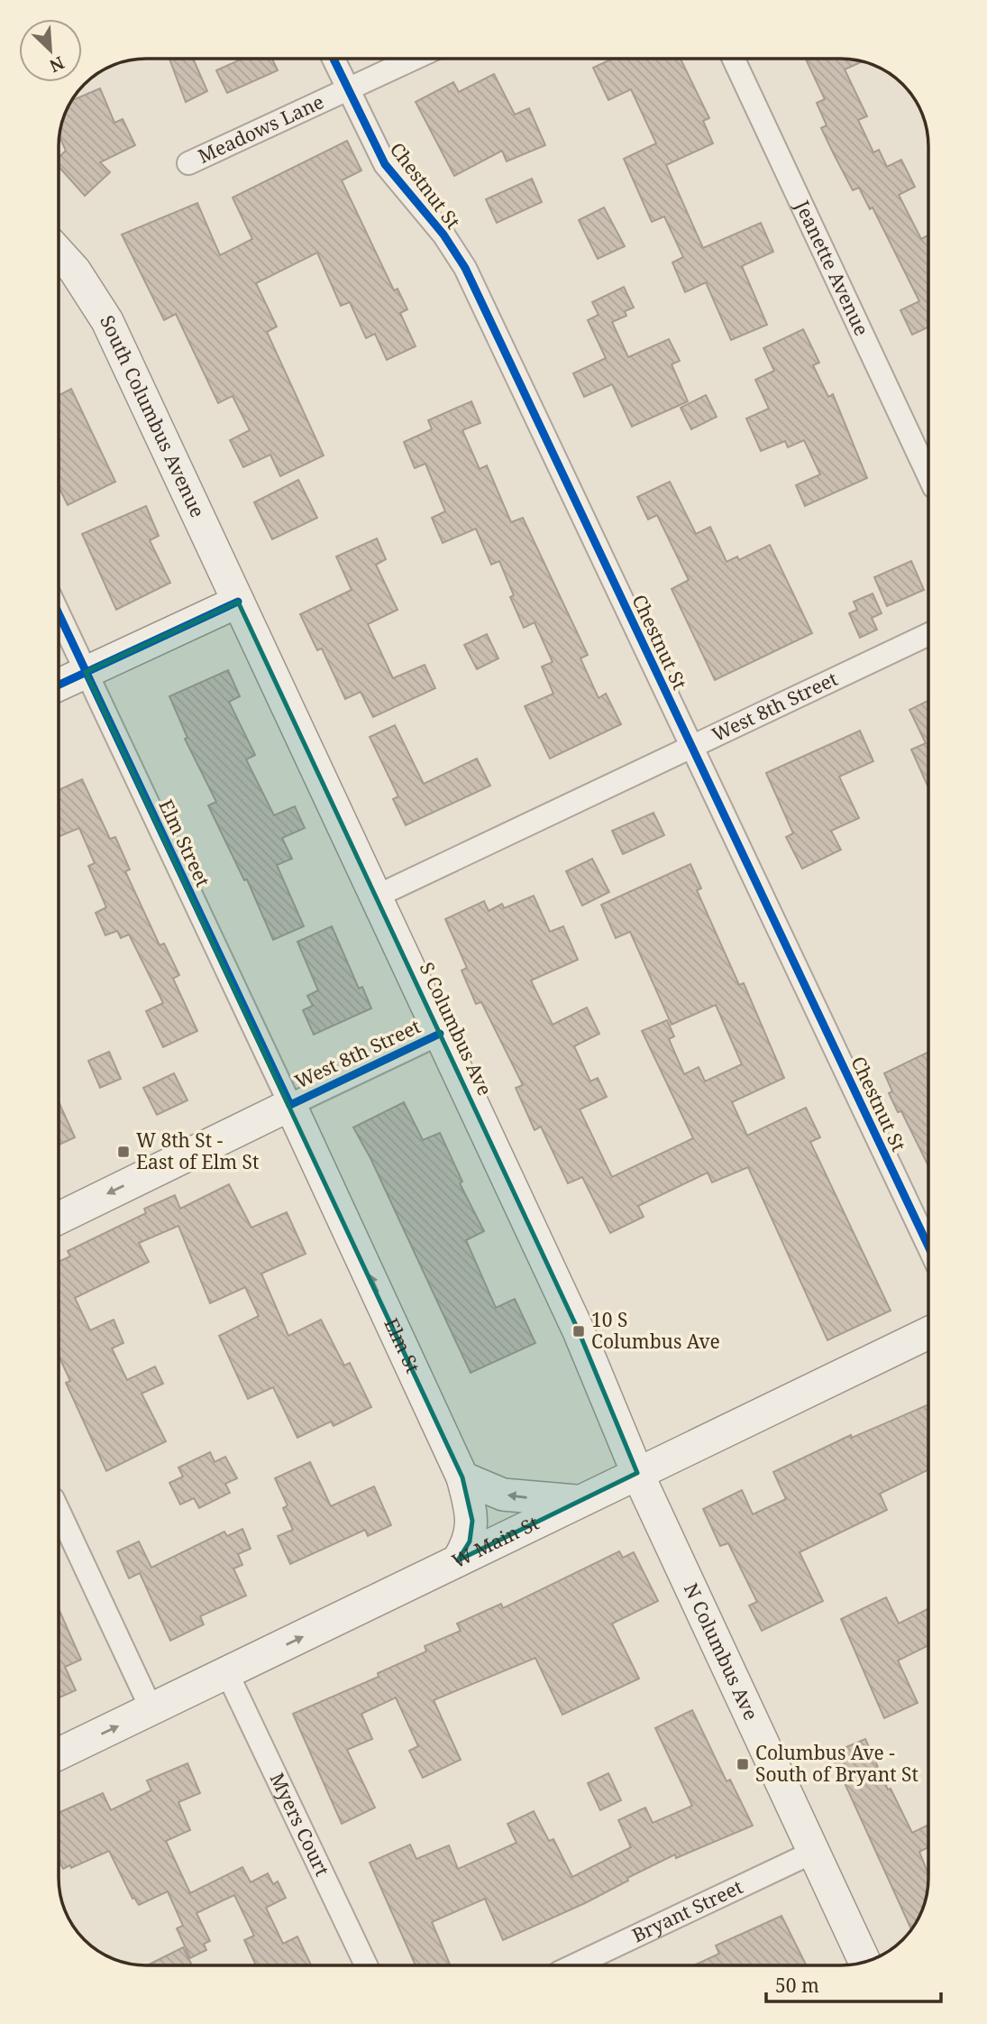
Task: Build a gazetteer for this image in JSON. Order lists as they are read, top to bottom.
{
  "streets": {
    "main road": [
      "South Columbus Avenue",
      "West 8th Street",
      "S Columbus Ave",
      "Elm St",
      "W Main St",
      "N Columbus Ave"
    ],
    "street": [
      "Meadows Lane",
      "Chestnut St",
      "Jeanette Avenue",
      "Elm Street",
      "Myers Court",
      "Bryant Street"
    ]
  },
  "crossings": [
    ["Meadows Lane", "Chestnut St"],
    ["Chestnut St", "West 8th Street"],
    ["South Columbus Avenue", "S Columbus Ave"],
    ["West 8th Street", "Elm Street"],
    ["West 8th Street", "S Columbus Ave"],
    ["West 8th Street", "Elm St"],
    ["Elm Street", "Elm St"],
    ["S Columbus Ave", "W Main St"],
    ["S Columbus Ave", "N Columbus Ave"],
    ["Elm St", "W Main St"],
    ["W Main St", "N Columbus Ave"],
    ["W Main St", "Myers Court"],
    ["N Columbus Ave", "Bryant Street"]
  ],
  "one_way": ["Elm St", "W Main St"],
  "places": {
    "transit": ["W 8th St - East of Elm St", "10 S Columbus Ave", "Columbus Ave - South of Bryant St"]
  },
  "scale_bar": "50 m",
  "north": "bottom right"
}
